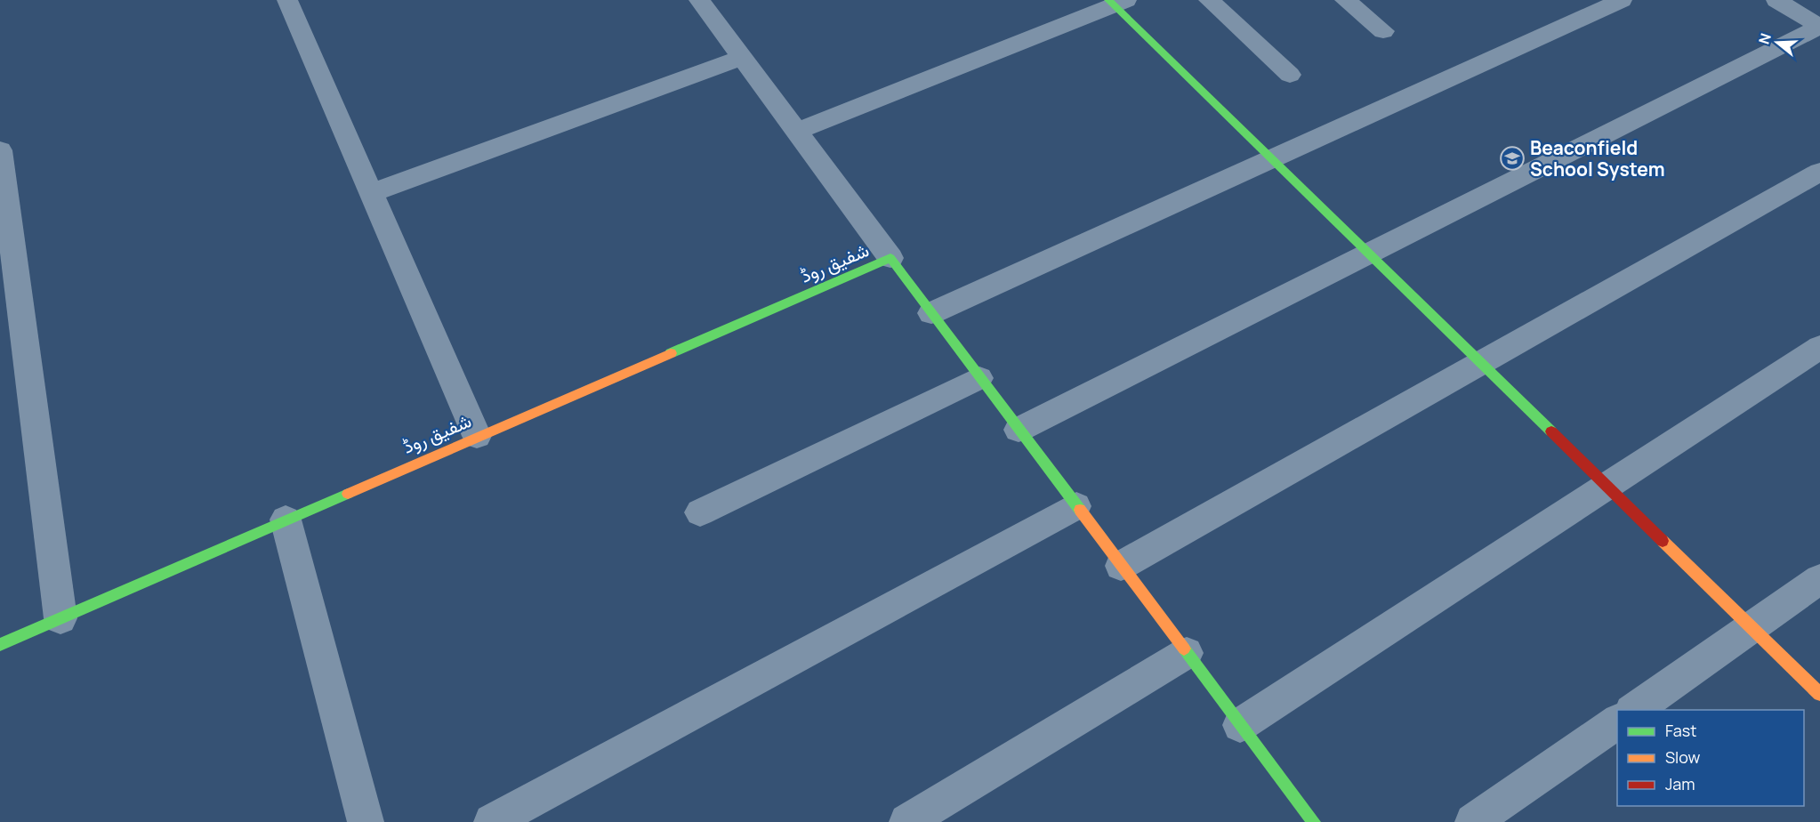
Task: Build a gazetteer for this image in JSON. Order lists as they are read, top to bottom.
{
  "streets": {
    "street": ["شفیق روڈ"]
  },
  "places": {
    "school or university": ["Beaconfield School System"]
  },
  "legend": ["Fast", "Slow", "Jam"],
  "north": "left"
}
